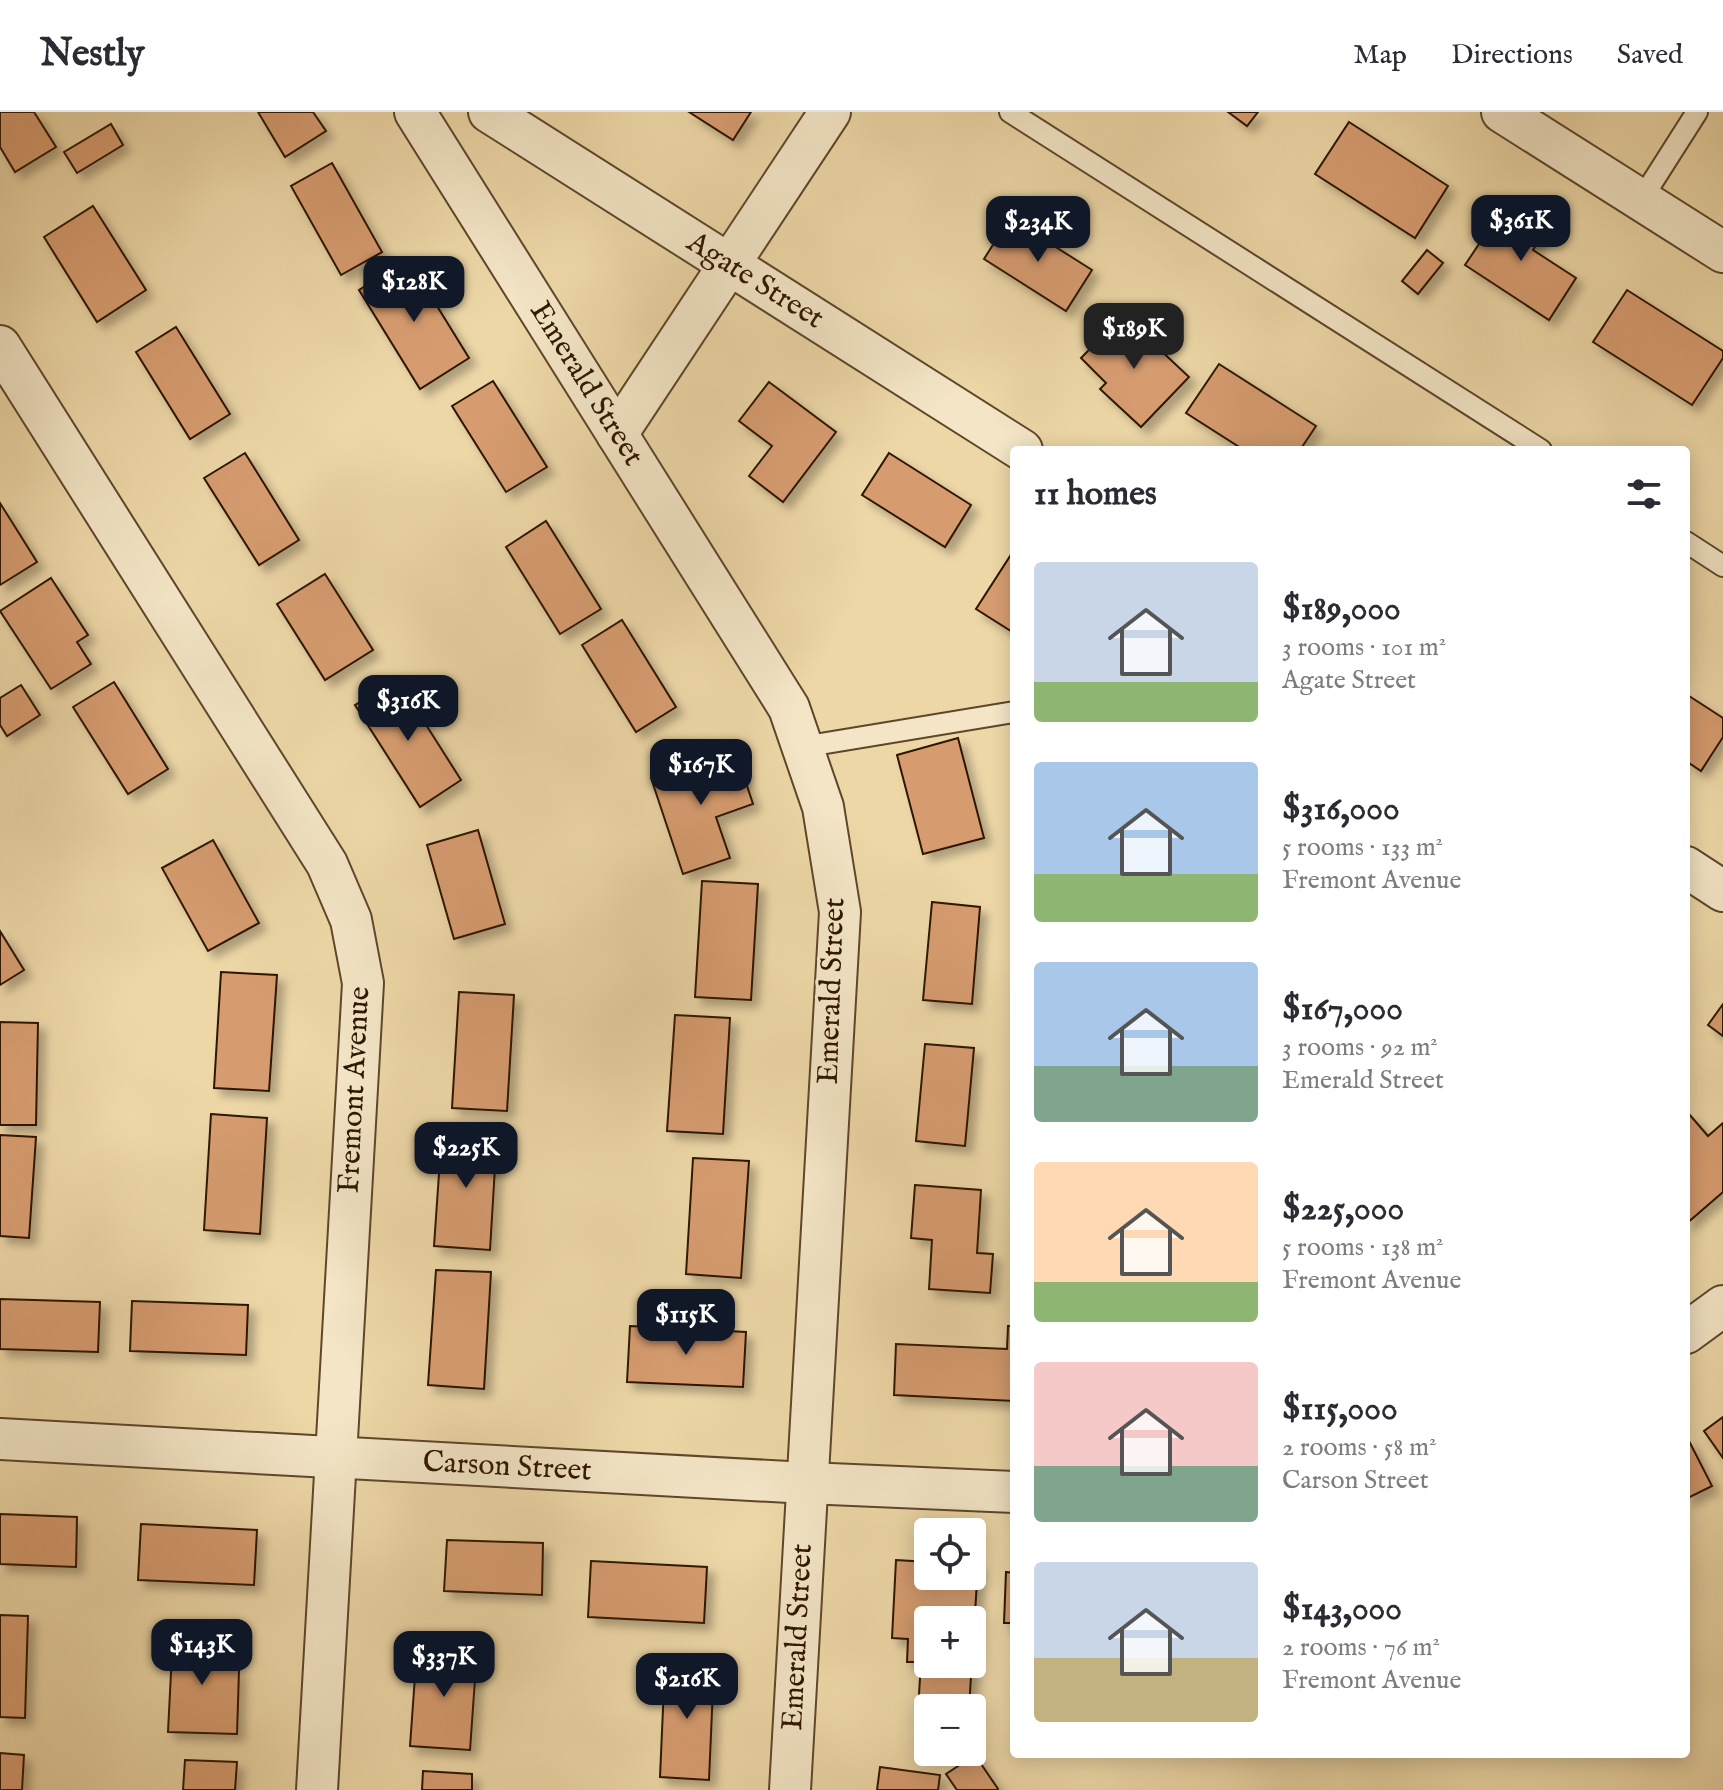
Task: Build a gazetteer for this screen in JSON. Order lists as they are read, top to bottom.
{
  "streets": {
    "street": [
      "Agate Street",
      "Emerald Street",
      "Fremont Avenue",
      "Carson Street"
    ]
  },
  "crossings": [
    ["Emerald Street", "Carson Street"],
    ["Fremont Avenue", "Carson Street"]
  ],
  "page": {
    "header": "Nestly",
    "nav": ["Map", "Directions", "Saved"],
    "price": [
      "$361K",
      "$234K",
      "$128K",
      "$189K",
      "$316K",
      "$167K",
      "$225K",
      "$115K",
      "$143K",
      "$337K",
      "$216K"
    ],
    "heading": "11 homes",
    "list": [
      {
        "name": "$189,000",
        "note": "3 rooms · 101 m² · Agate Street"
      },
      {
        "name": "$316,000",
        "note": "5 rooms · 133 m² · Fremont Avenue"
      },
      {
        "name": "$167,000",
        "note": "3 rooms · 92 m² · Emerald Street"
      },
      {
        "name": "$225,000",
        "note": "5 rooms · 138 m² · Fremont Avenue"
      },
      {
        "name": "$115,000",
        "note": "2 rooms · 58 m² · Carson Street"
      },
      {
        "name": "$143,000",
        "note": "2 rooms · 76 m² · Fremont Avenue"
      }
    ],
    "map_buttons": ["+", "−"]
  }
}
